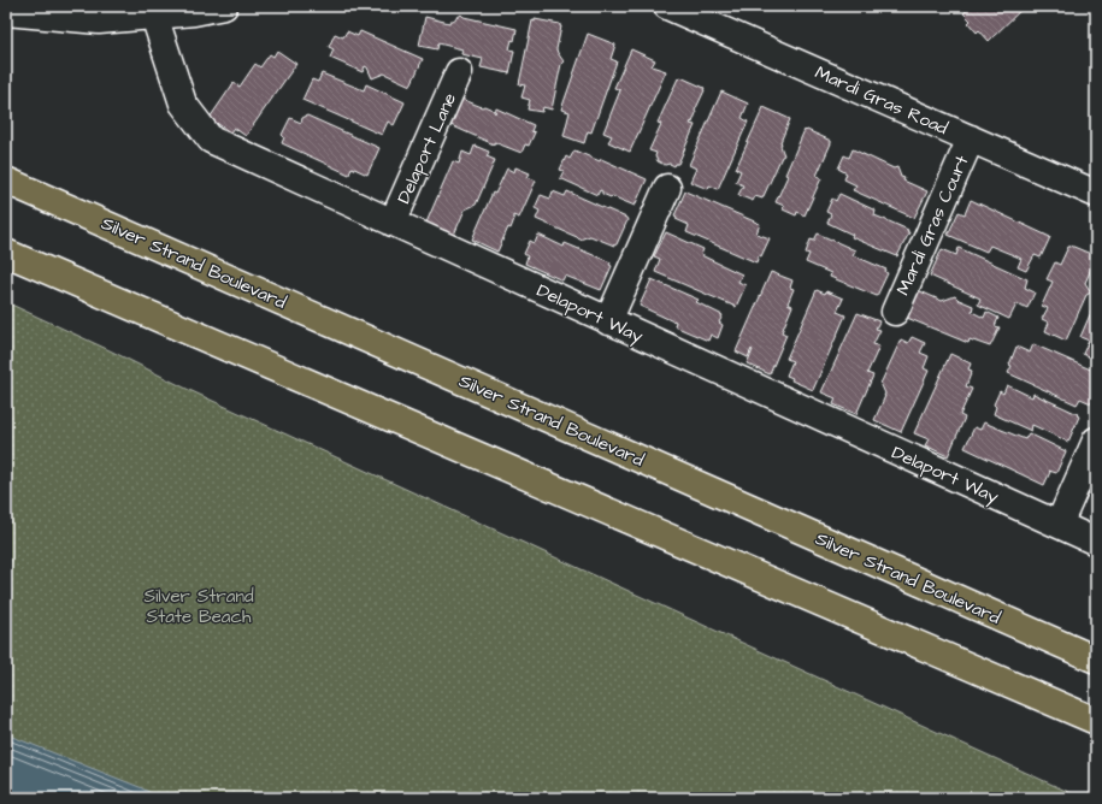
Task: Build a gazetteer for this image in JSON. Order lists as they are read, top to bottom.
{
  "streets": {
    "highway": ["Silver Strand Boulevard"],
    "street": [
      "Mardi Gras Road",
      "Delaport Lane",
      "Mardi Gras Court",
      "Delaport Way"
    ]
  },
  "crossings": [
    ["Mardi Gras Road", "Mardi Gras Court"],
    ["Delaport Lane", "Delaport Way"]
  ],
  "parks": ["Silver Strand State Beach"]
}
